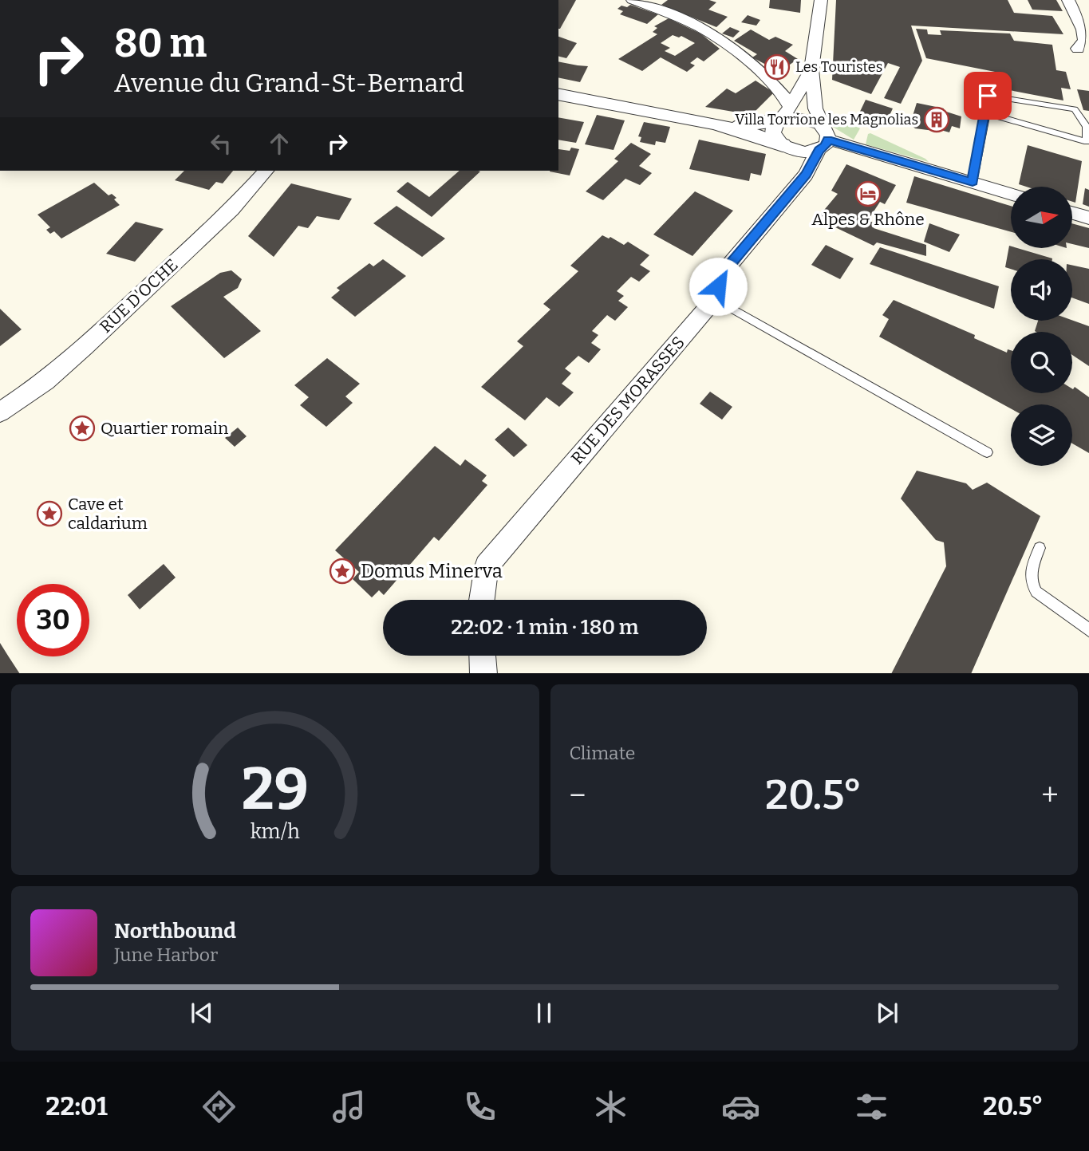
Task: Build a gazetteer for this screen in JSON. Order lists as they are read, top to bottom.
{
  "streets": {
    "street": ["RUE D'OCHE", "RUE DES MORASSES"]
  },
  "places": {
    "restaurant": ["Les Touristes"],
    "building": ["Villa Torrione les Magnolias"],
    "hotel": ["Alpes & Rhône"],
    "place": ["Quartier romain", "Cave et caldarium", "Domus Minerva"]
  },
  "north": "right",
  "page": {
    "turn": ["80 m", "Avenue du Grand-St-Bernard"],
    "limit": "30",
    "trip": "22:02 · 1 min · 180 m",
    "tile": "Climate",
    "heat": ["−", "20.5°", "+"],
    "song": ["Northbound", "June Harbor"],
    "tabs": ["22:01", "20.5°"],
    "gauge": ["29", "km/h"]
  }
}
